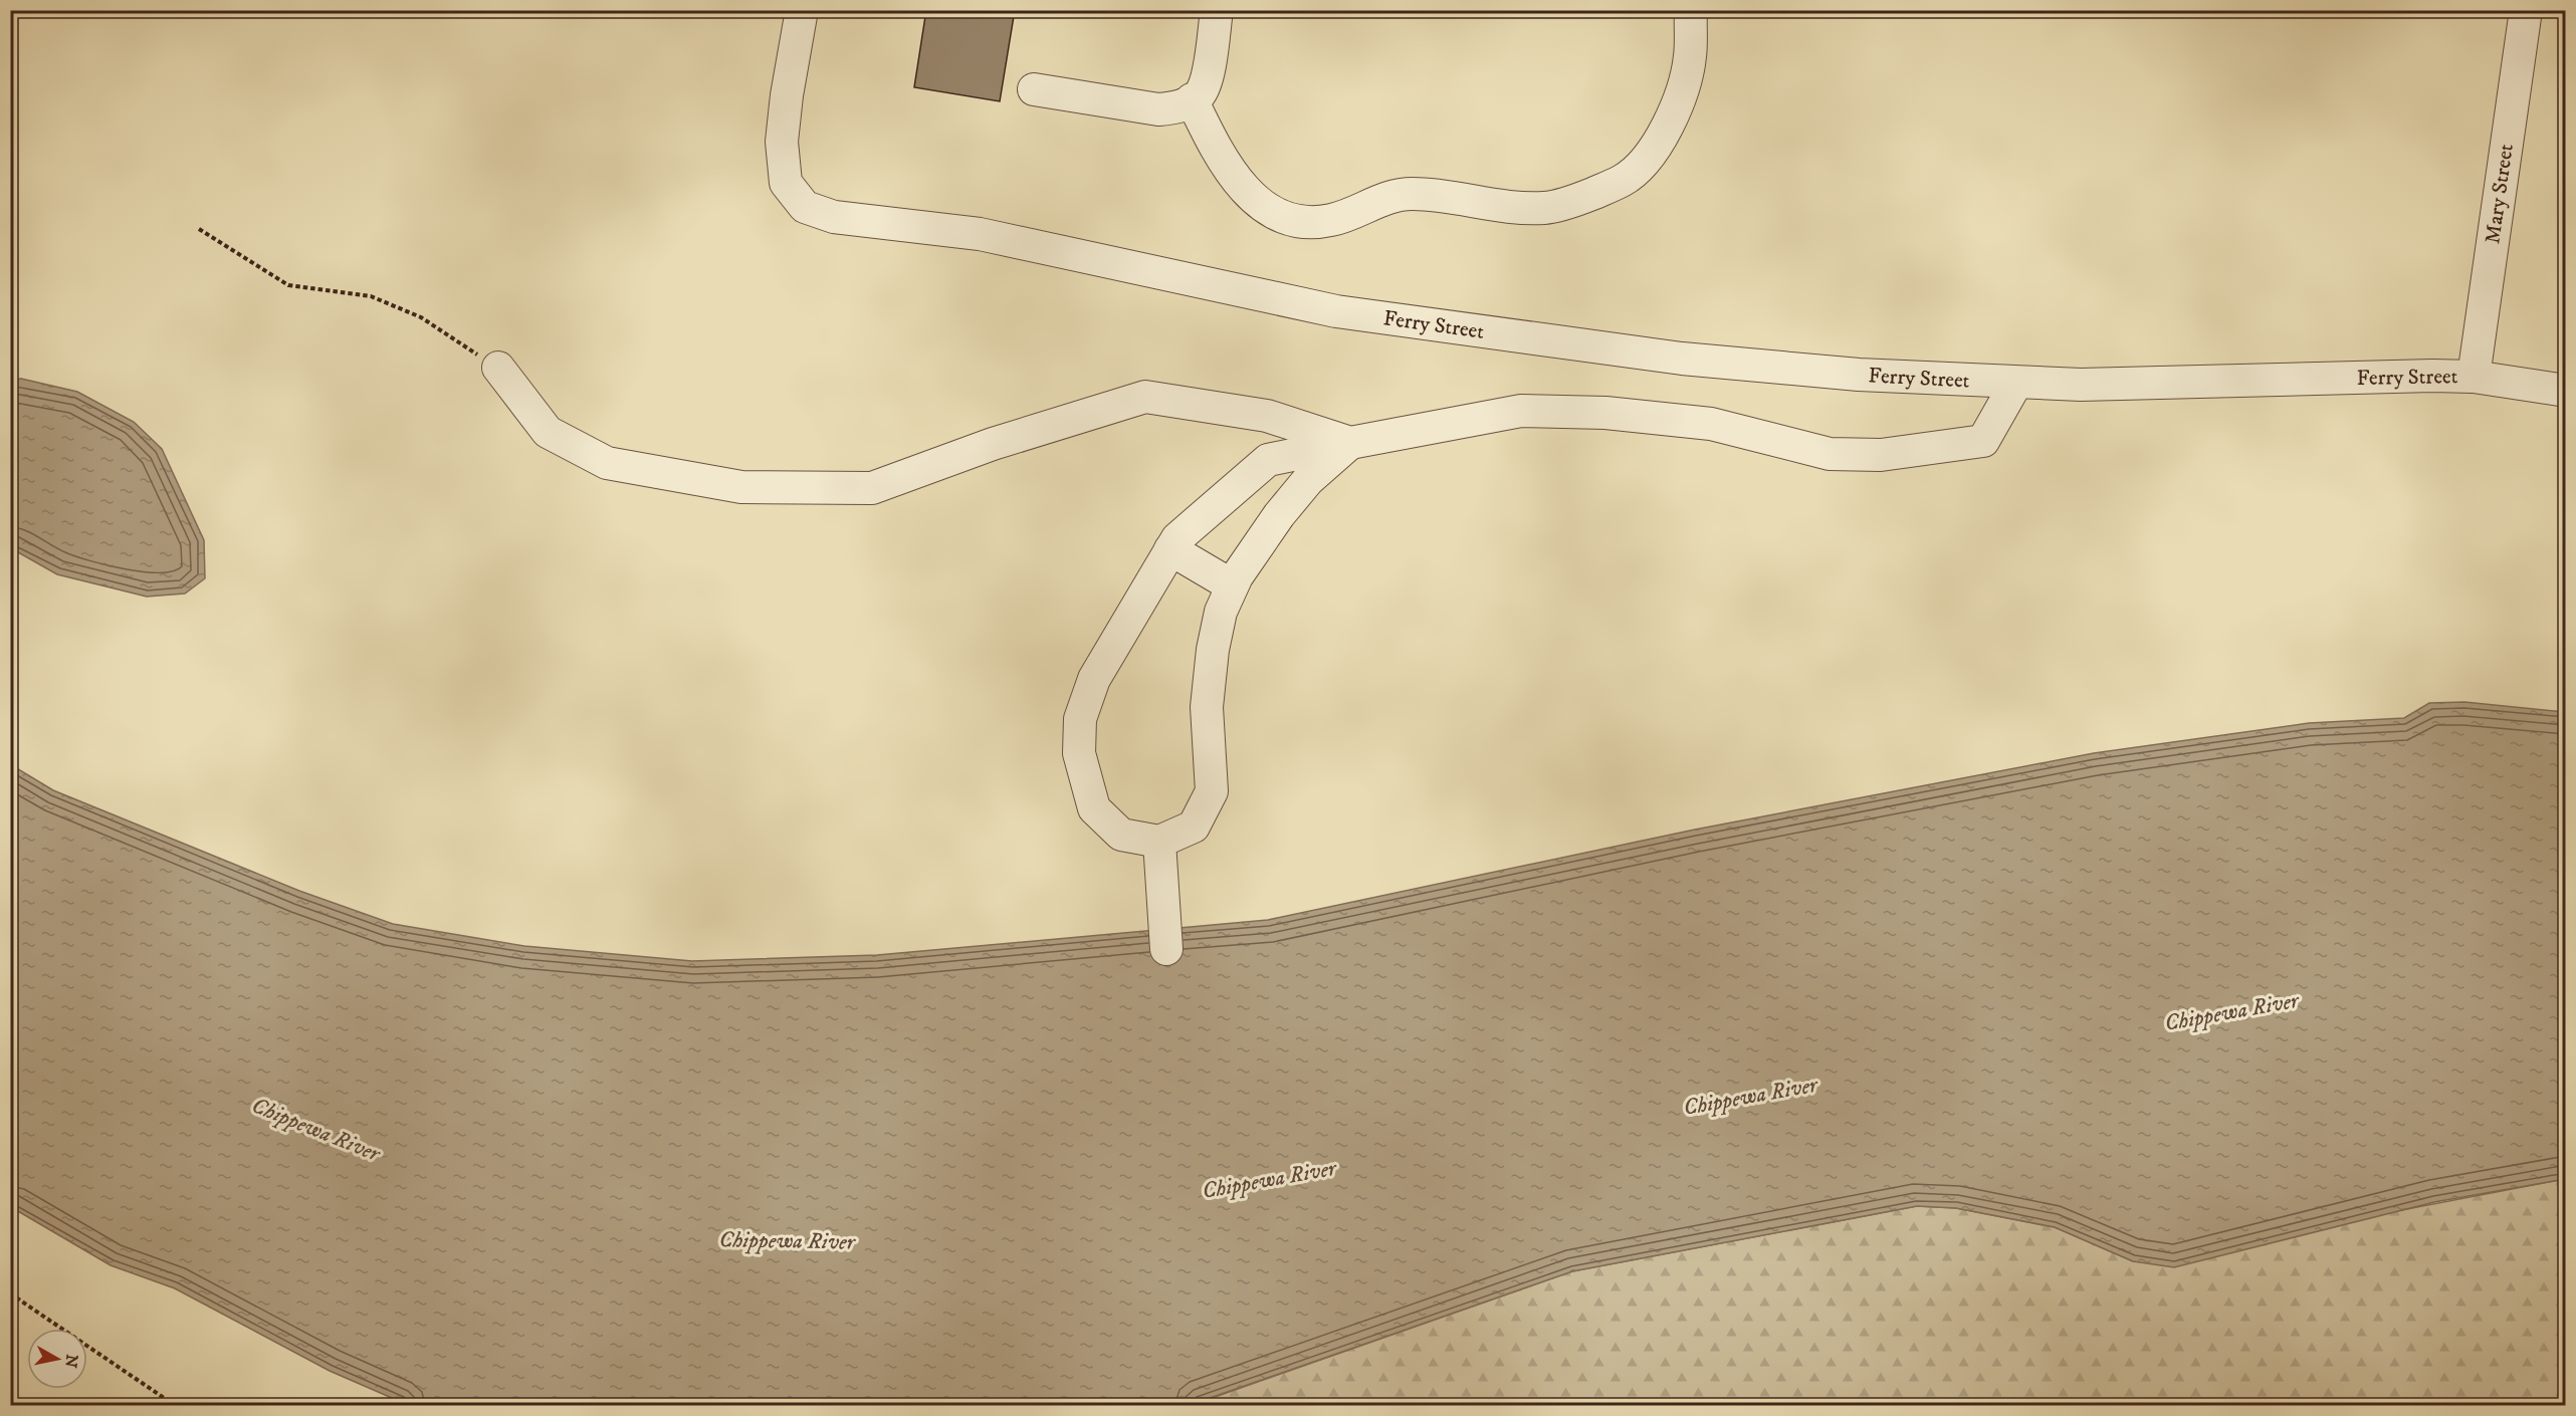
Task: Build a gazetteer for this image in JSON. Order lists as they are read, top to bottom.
{
  "streets": {
    "street": ["Mary Street", "Ferry Street"]
  },
  "crossings": [
    ["Mary Street", "Ferry Street"]
  ],
  "water": ["Chippewa River"],
  "north": "right"
}
